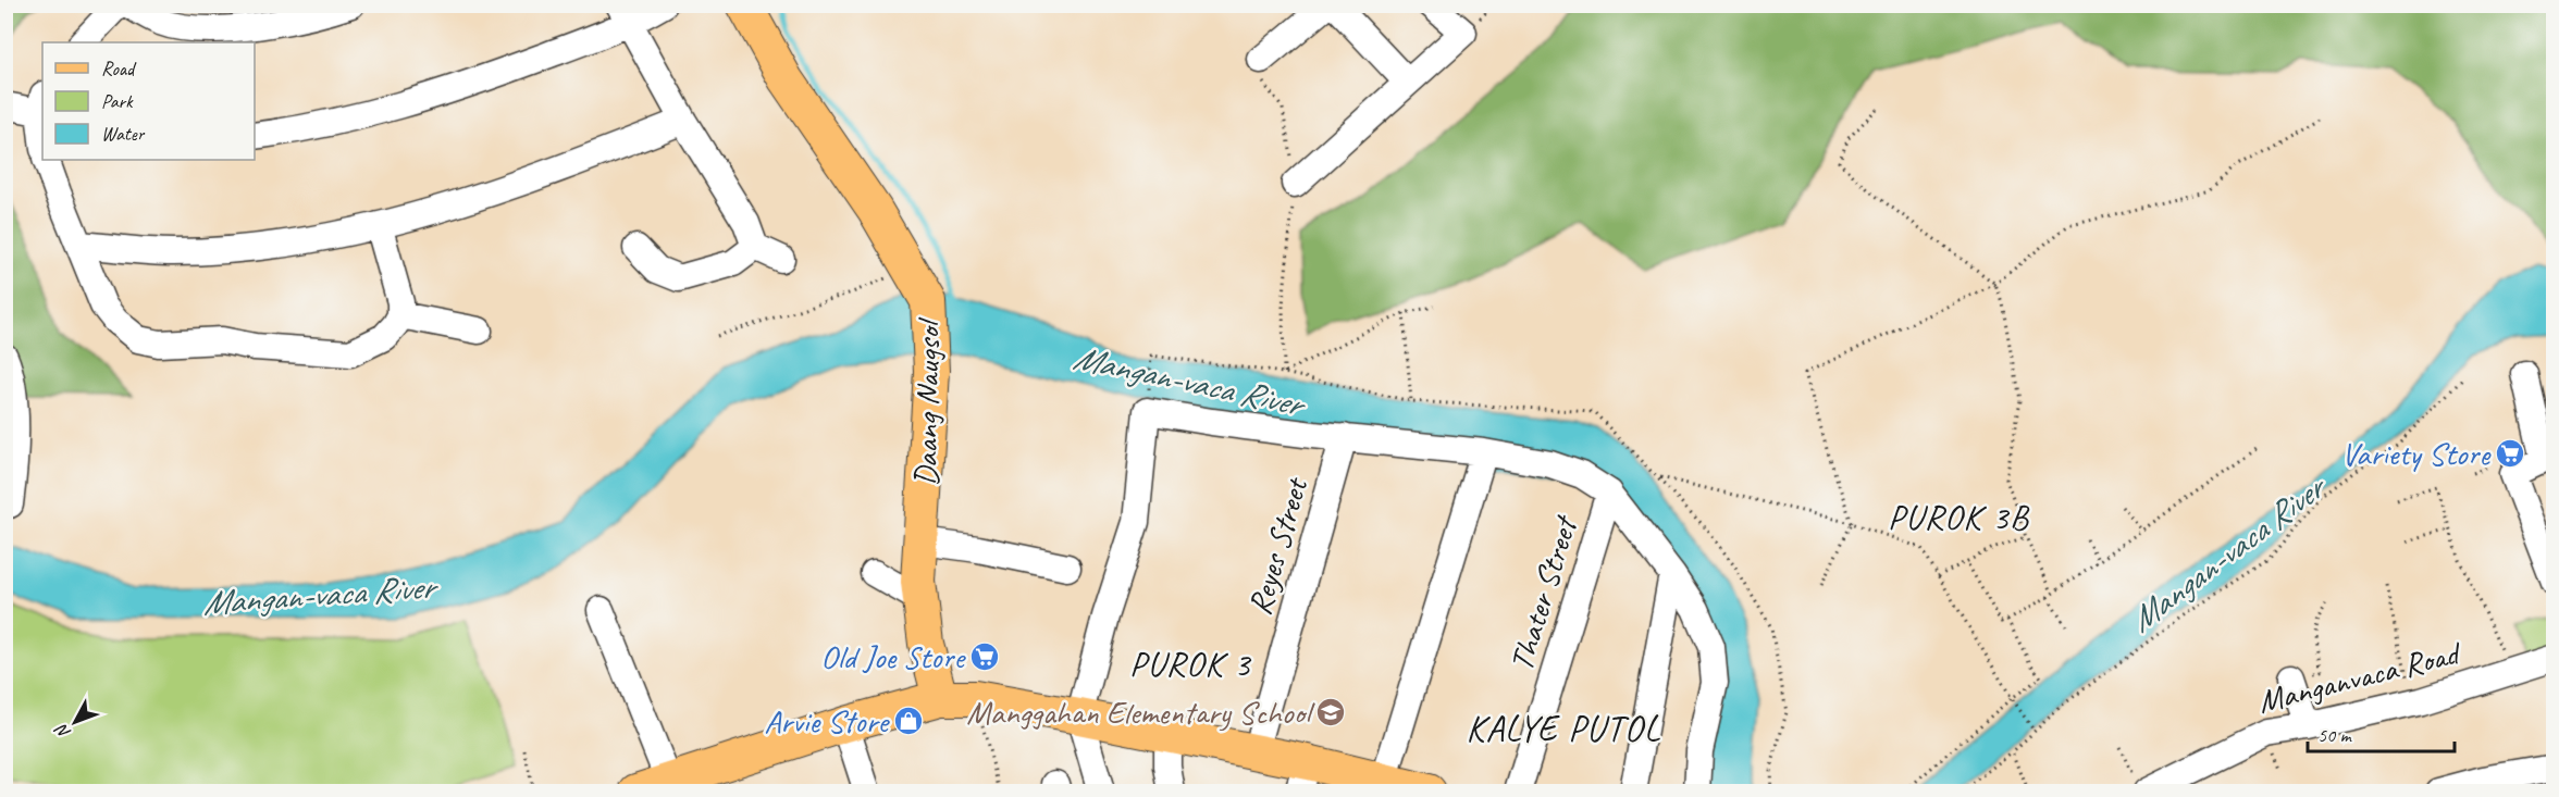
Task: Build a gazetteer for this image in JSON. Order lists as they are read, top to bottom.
{
  "streets": {
    "main road": ["Daang Naugsol"],
    "street": ["Reyes Street", "Thater Street", "Manganvaca Road"]
  },
  "districts": ["PUROK 3B", "PUROK 3", "KALYE PUTOL"],
  "water": ["Mangan-vaca River"],
  "places": {
    "supermarket": ["Variety Store", "Old Joe Store"],
    "school or university": ["Manggahan Elementary School"],
    "shop": ["Arvie Store"]
  },
  "legend": ["Road", "Park", "Water"],
  "scale_bar": "50 m",
  "north": "bottom left"
}
